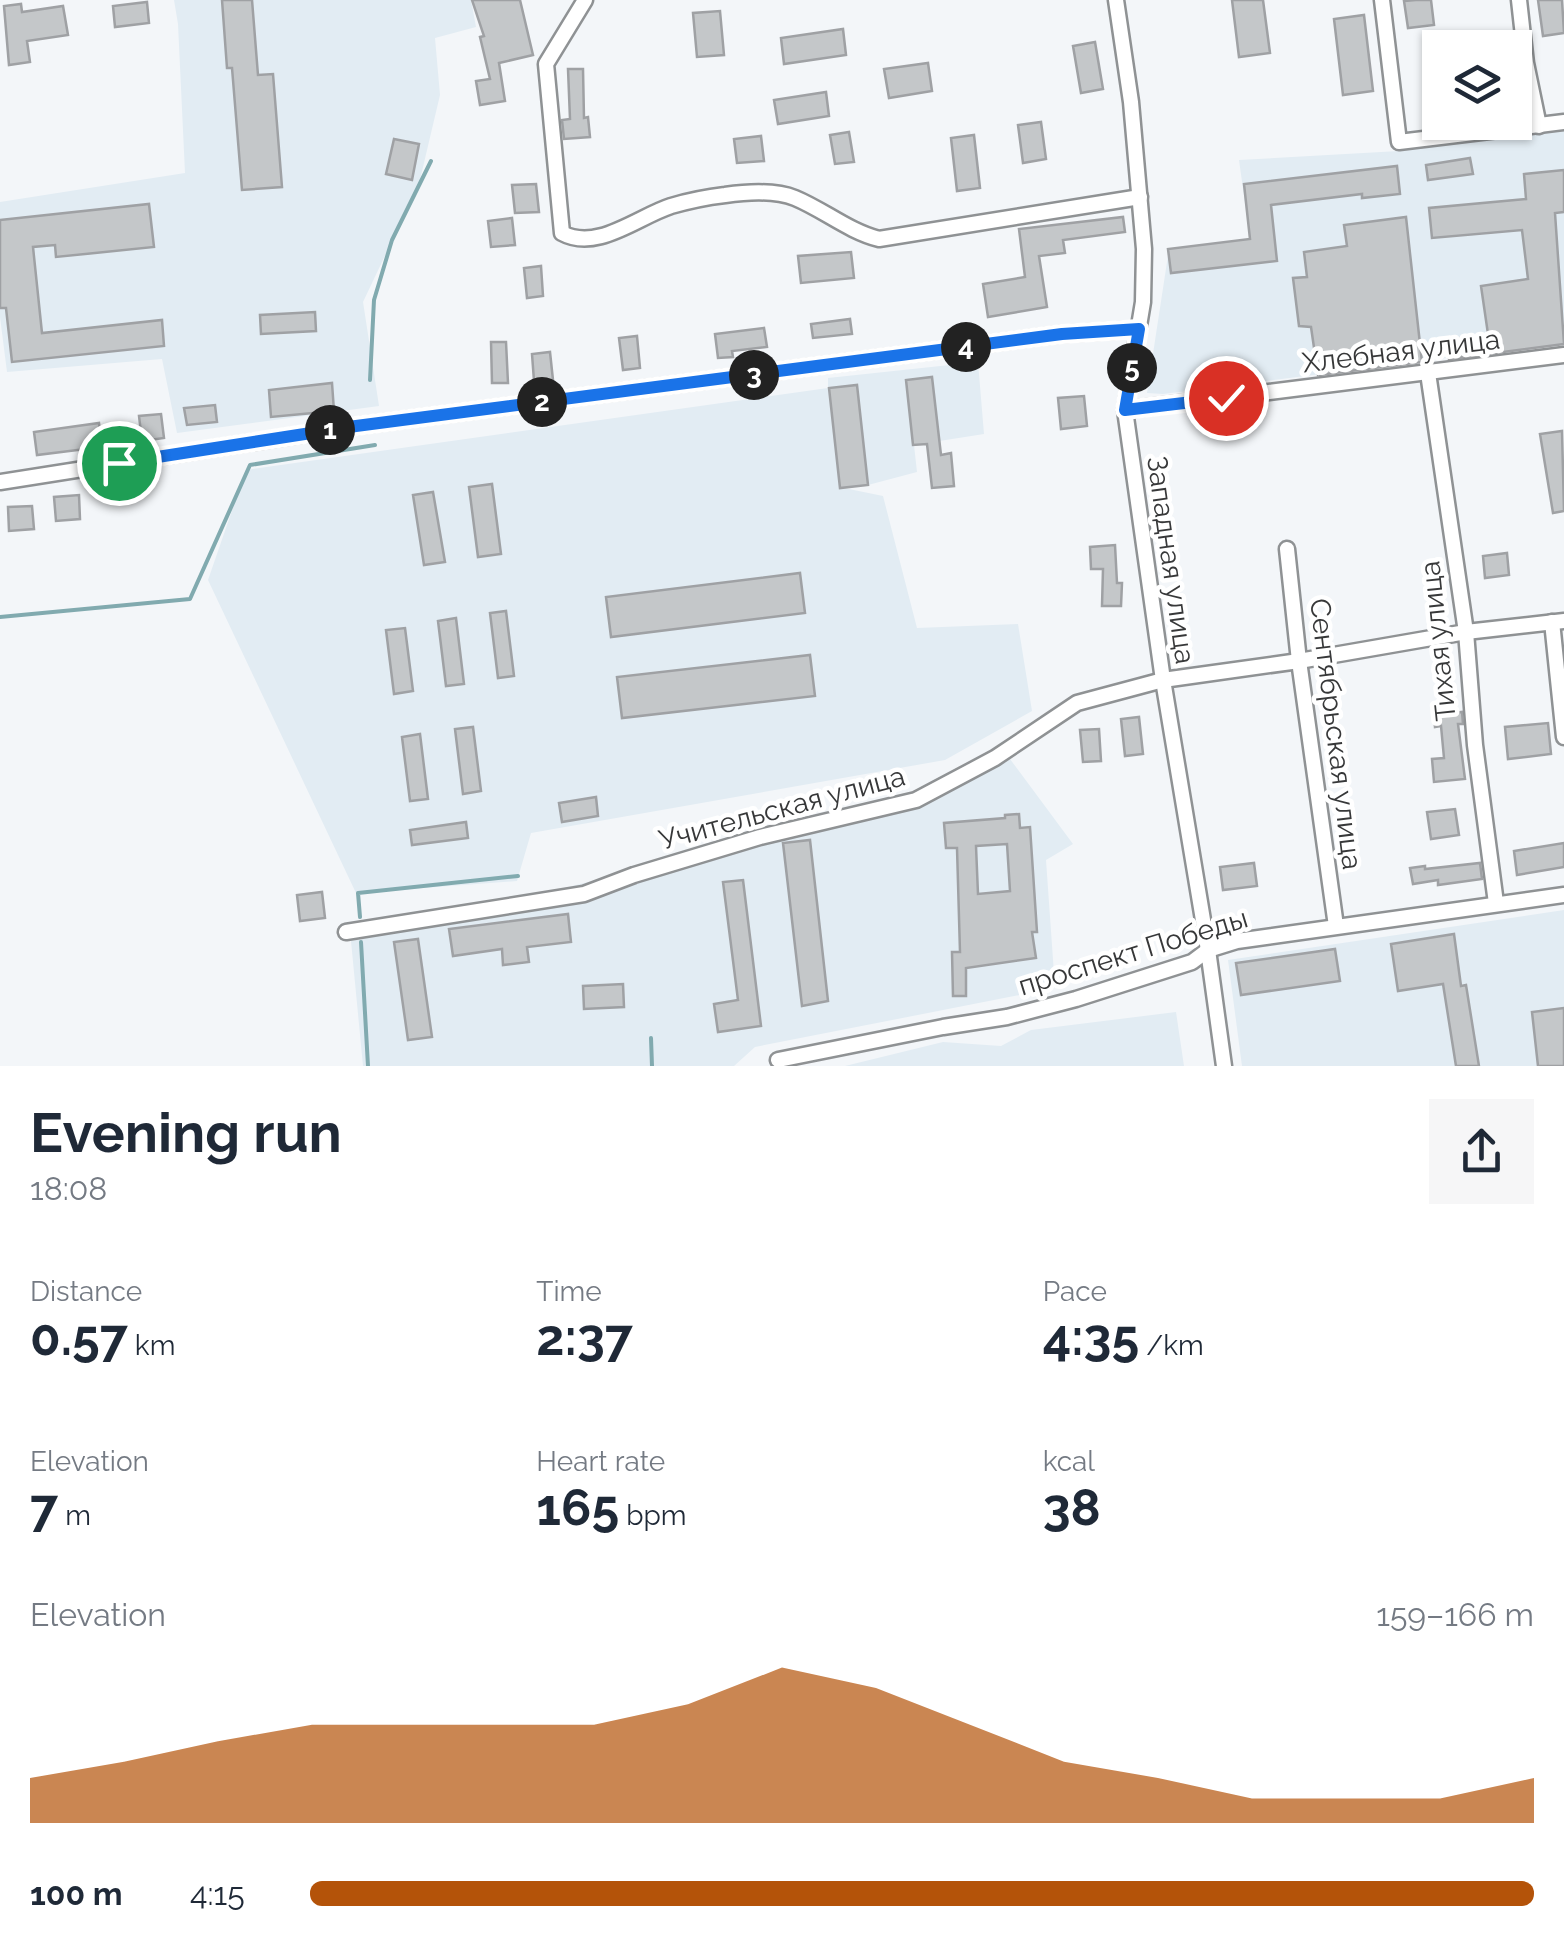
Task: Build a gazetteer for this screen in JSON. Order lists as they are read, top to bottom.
{
  "streets": {
    "street": [
      "Хлебная улица",
      "Западная улица",
      "Тихая улица",
      "Сентябрьская улица",
      "Учительская улица",
      "проспект Победы"
    ]
  },
  "crossings": [
    ["Хлебная улица", "Западная улица"],
    ["Хлебная улица", "Тихая улица"],
    ["Западная улица", "Учительская улица"],
    ["Западная улица", "проспект Победы"],
    ["Тихая улица", "Учительская улица"],
    ["Тихая улица", "проспект Победы"],
    ["Сентябрьская улица", "Учительская улица"],
    ["Сентябрьская улица", "проспект Победы"]
  ],
  "page": {
    "pins": [
      "4",
      "5",
      "3",
      "2",
      "1"
    ],
    "heading": ["Evening run", "18:08"],
    "stats": [
      ["Distance", "0.57 km"],
      ["Time", "2:37"],
      ["Pace", "4:35 /km"],
      ["Elevation", "7 m"],
      ["Heart rate", "165 bpm"],
      ["kcal", "38"]
    ],
    "chart": ["Elevation", "159–166 m"],
    "list": [
      {
        "name": "100 m",
        "note": "4:15"
      }
    ]
  }
}
